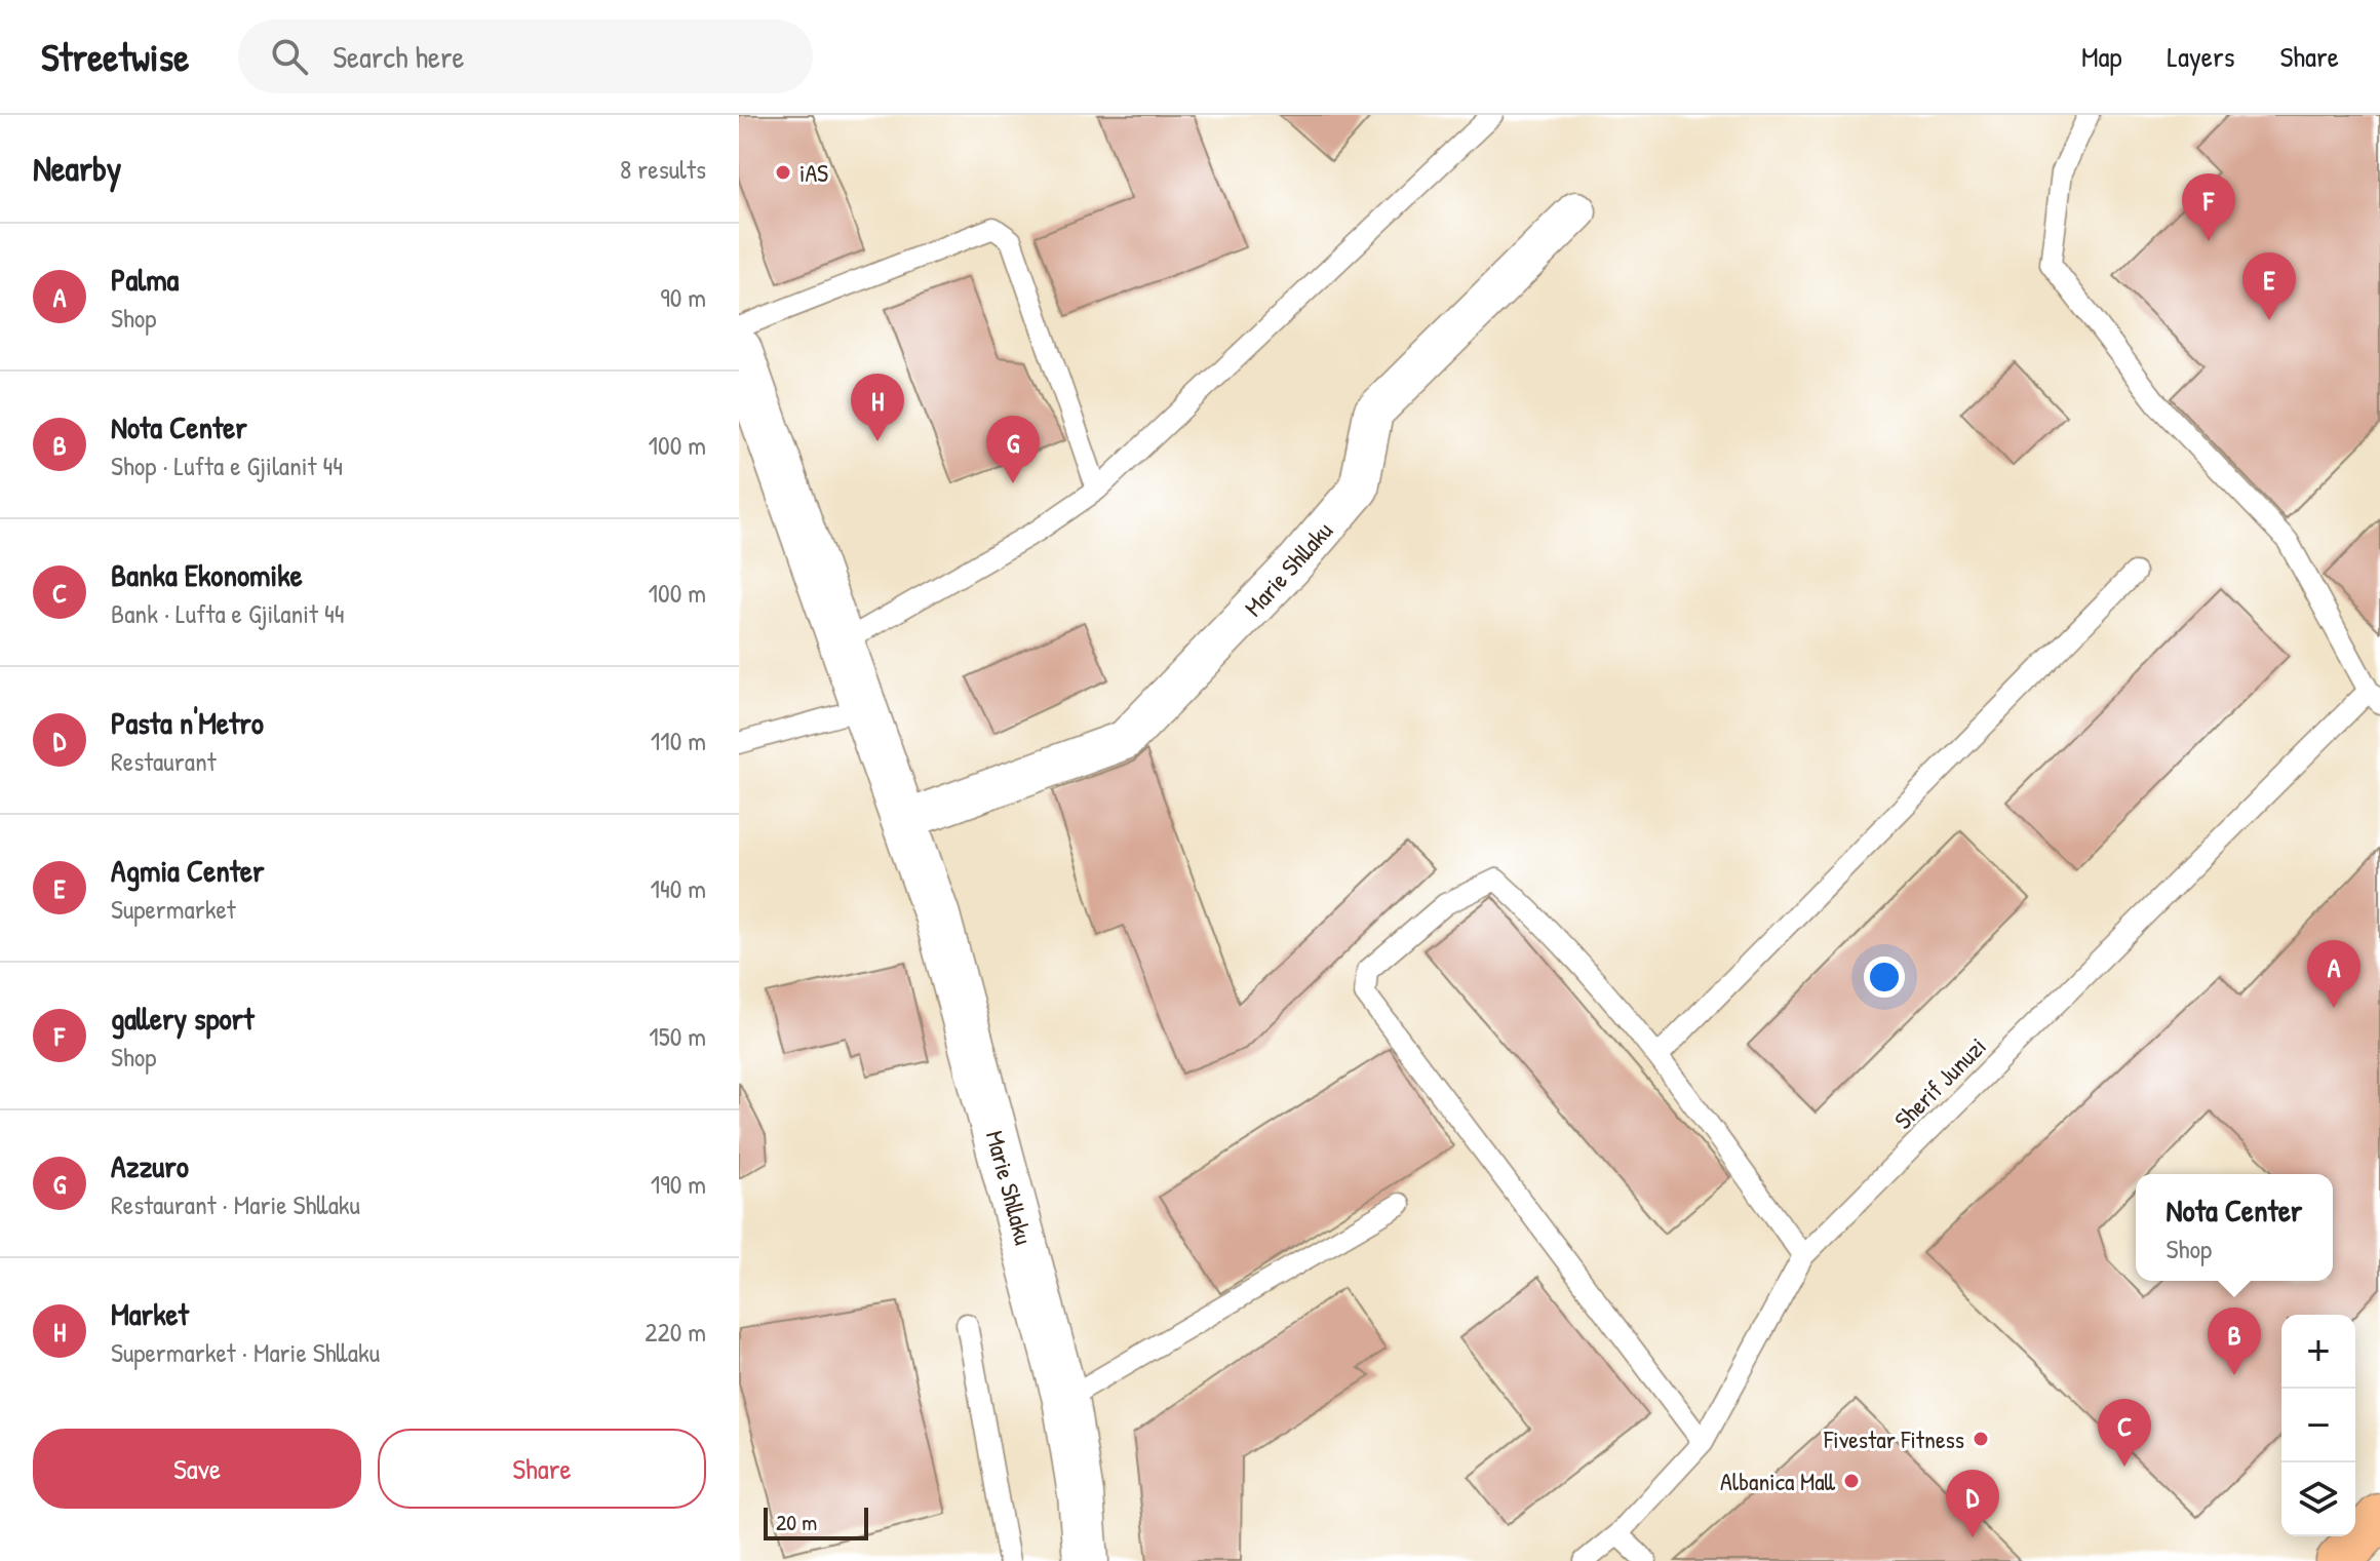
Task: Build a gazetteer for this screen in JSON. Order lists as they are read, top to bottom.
{
  "streets": {
    "street": ["Marie Shllaku"],
    "lane": ["Sherif Junuzi"]
  },
  "places": ["iAS", "Fivestar Fitness", "Albanica Mall"],
  "scale_bar": "20 m",
  "page": {
    "header": "Streetwise",
    "search": "Search here",
    "nav": ["Map", "Layers", "Share"],
    "heading": ["Nearby", "8 results"],
    "pins": [
      "F",
      "E",
      "H",
      "G",
      "A",
      "B",
      "C",
      "D"
    ],
    "list": [
      {
        "mark": "A",
        "name": "Palma",
        "note": "Shop",
        "value": "90 m"
      },
      {
        "mark": "B",
        "name": "Nota Center",
        "note": "Shop · Lufta e Gjilanit 44",
        "value": "100 m"
      },
      {
        "mark": "C",
        "name": "Banka Ekonomike",
        "note": "Bank · Lufta e Gjilanit 44",
        "value": "100 m"
      },
      {
        "mark": "D",
        "name": "Pasta n'Metro",
        "note": "Restaurant",
        "value": "110 m"
      },
      {
        "mark": "E",
        "name": "Agmia Center",
        "note": "Supermarket",
        "value": "140 m"
      },
      {
        "mark": "F",
        "name": "gallery sport",
        "note": "Shop",
        "value": "150 m"
      },
      {
        "mark": "G",
        "name": "Azzuro",
        "note": "Restaurant · Marie Shllaku",
        "value": "190 m"
      },
      {
        "mark": "H",
        "name": "Market",
        "note": "Supermarket · Marie Shllaku",
        "value": "220 m"
      }
    ],
    "popup": ["Nota Center", "Shop"],
    "map_buttons": ["+", "−"],
    "buttons": ["Save", "Share"],
    "scale": "20 m"
  }
}
